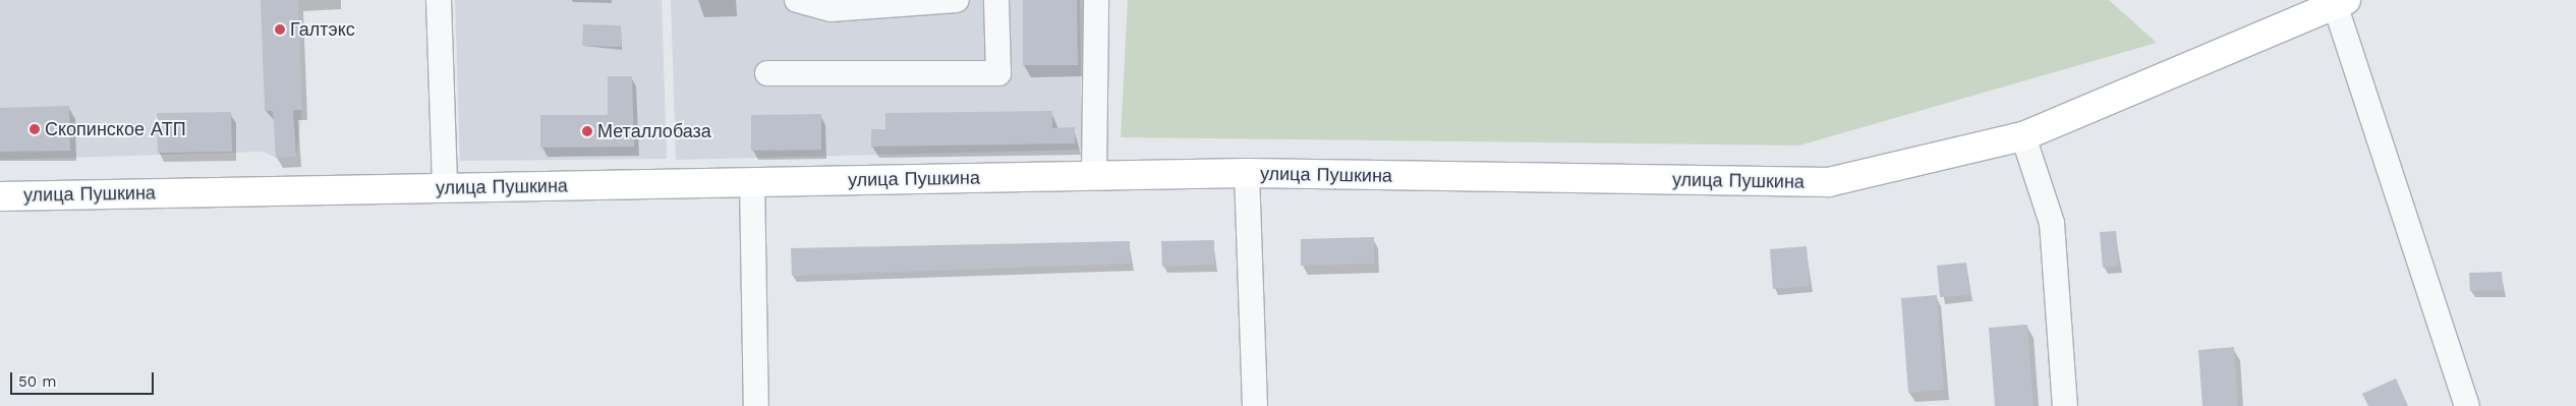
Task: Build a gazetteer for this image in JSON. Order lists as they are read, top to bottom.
{
  "streets": {
    "main road": ["улица Пушкина"]
  },
  "places": ["Галтэкс", "Скопинское АТП", "Металлобаза"],
  "scale_bar": "50 m"
}
